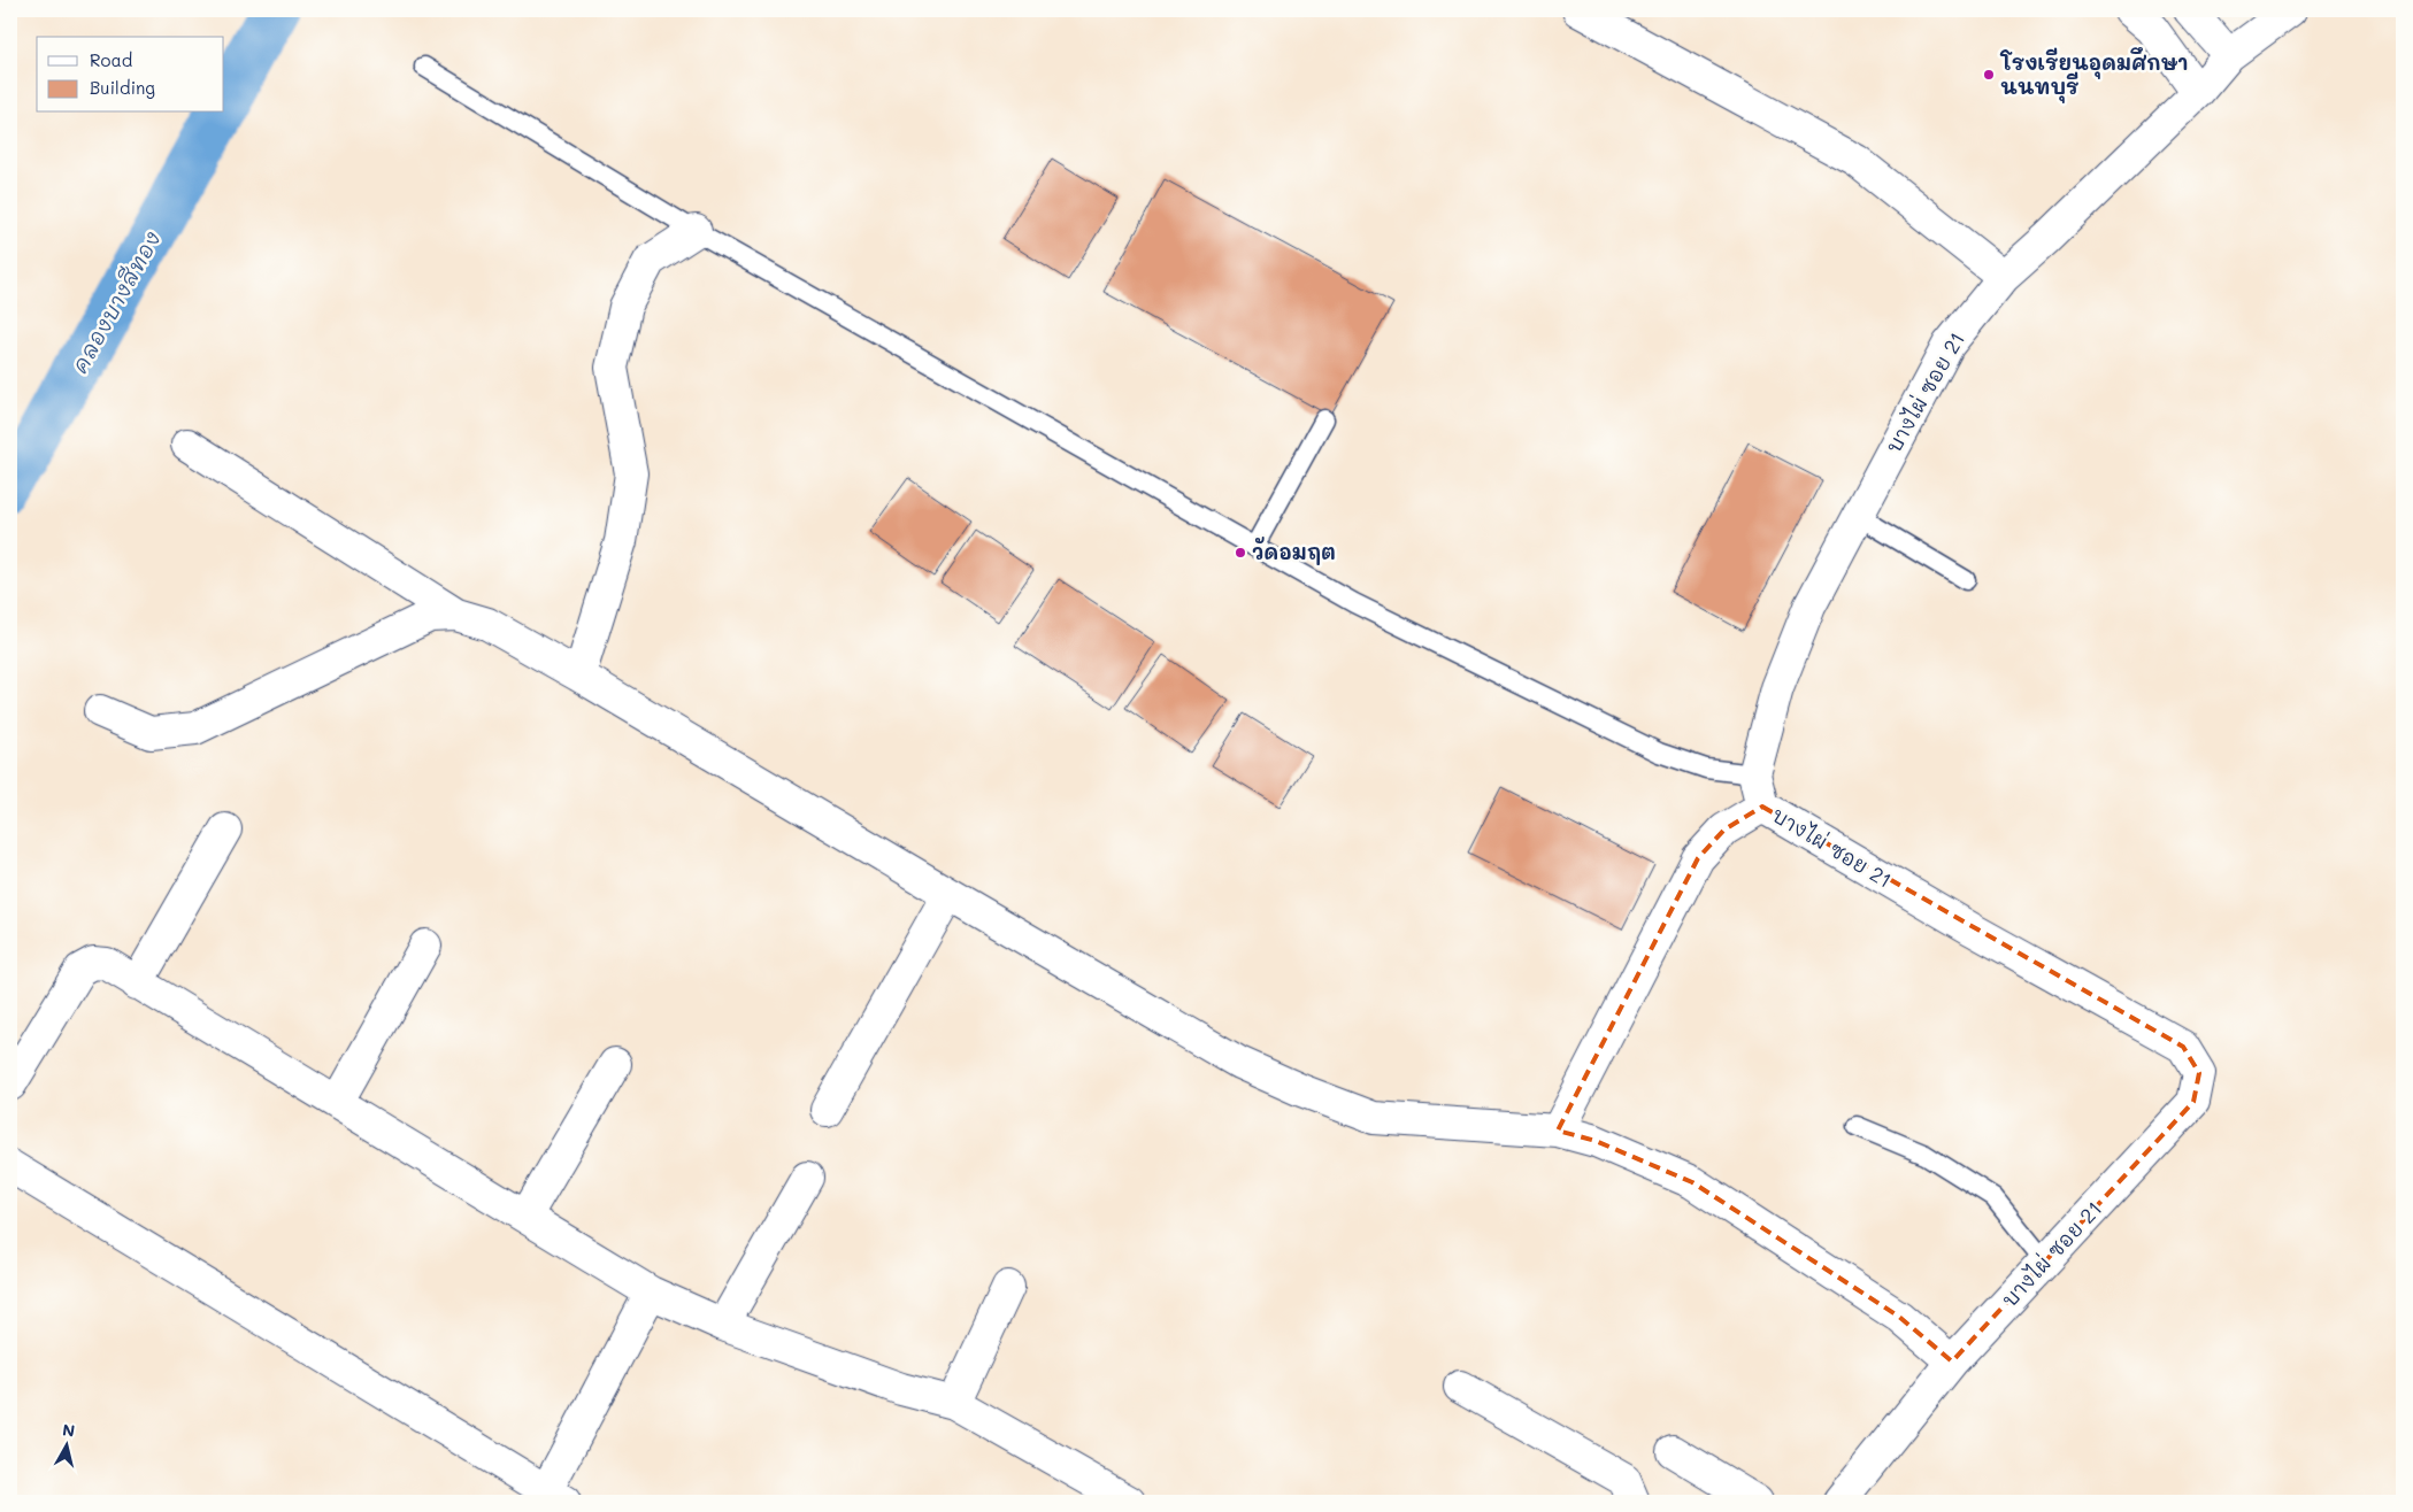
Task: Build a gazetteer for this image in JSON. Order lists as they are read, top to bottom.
{
  "streets": {
    "street": ["บางไผ่ ซอย 21"]
  },
  "water": ["คลองบางสีทอง"],
  "places": ["โรงเรียนอุดมศึกษา นนทบุรี", "วัดอมฤต"],
  "legend": ["Road", "Building"],
  "north": "top"
}
